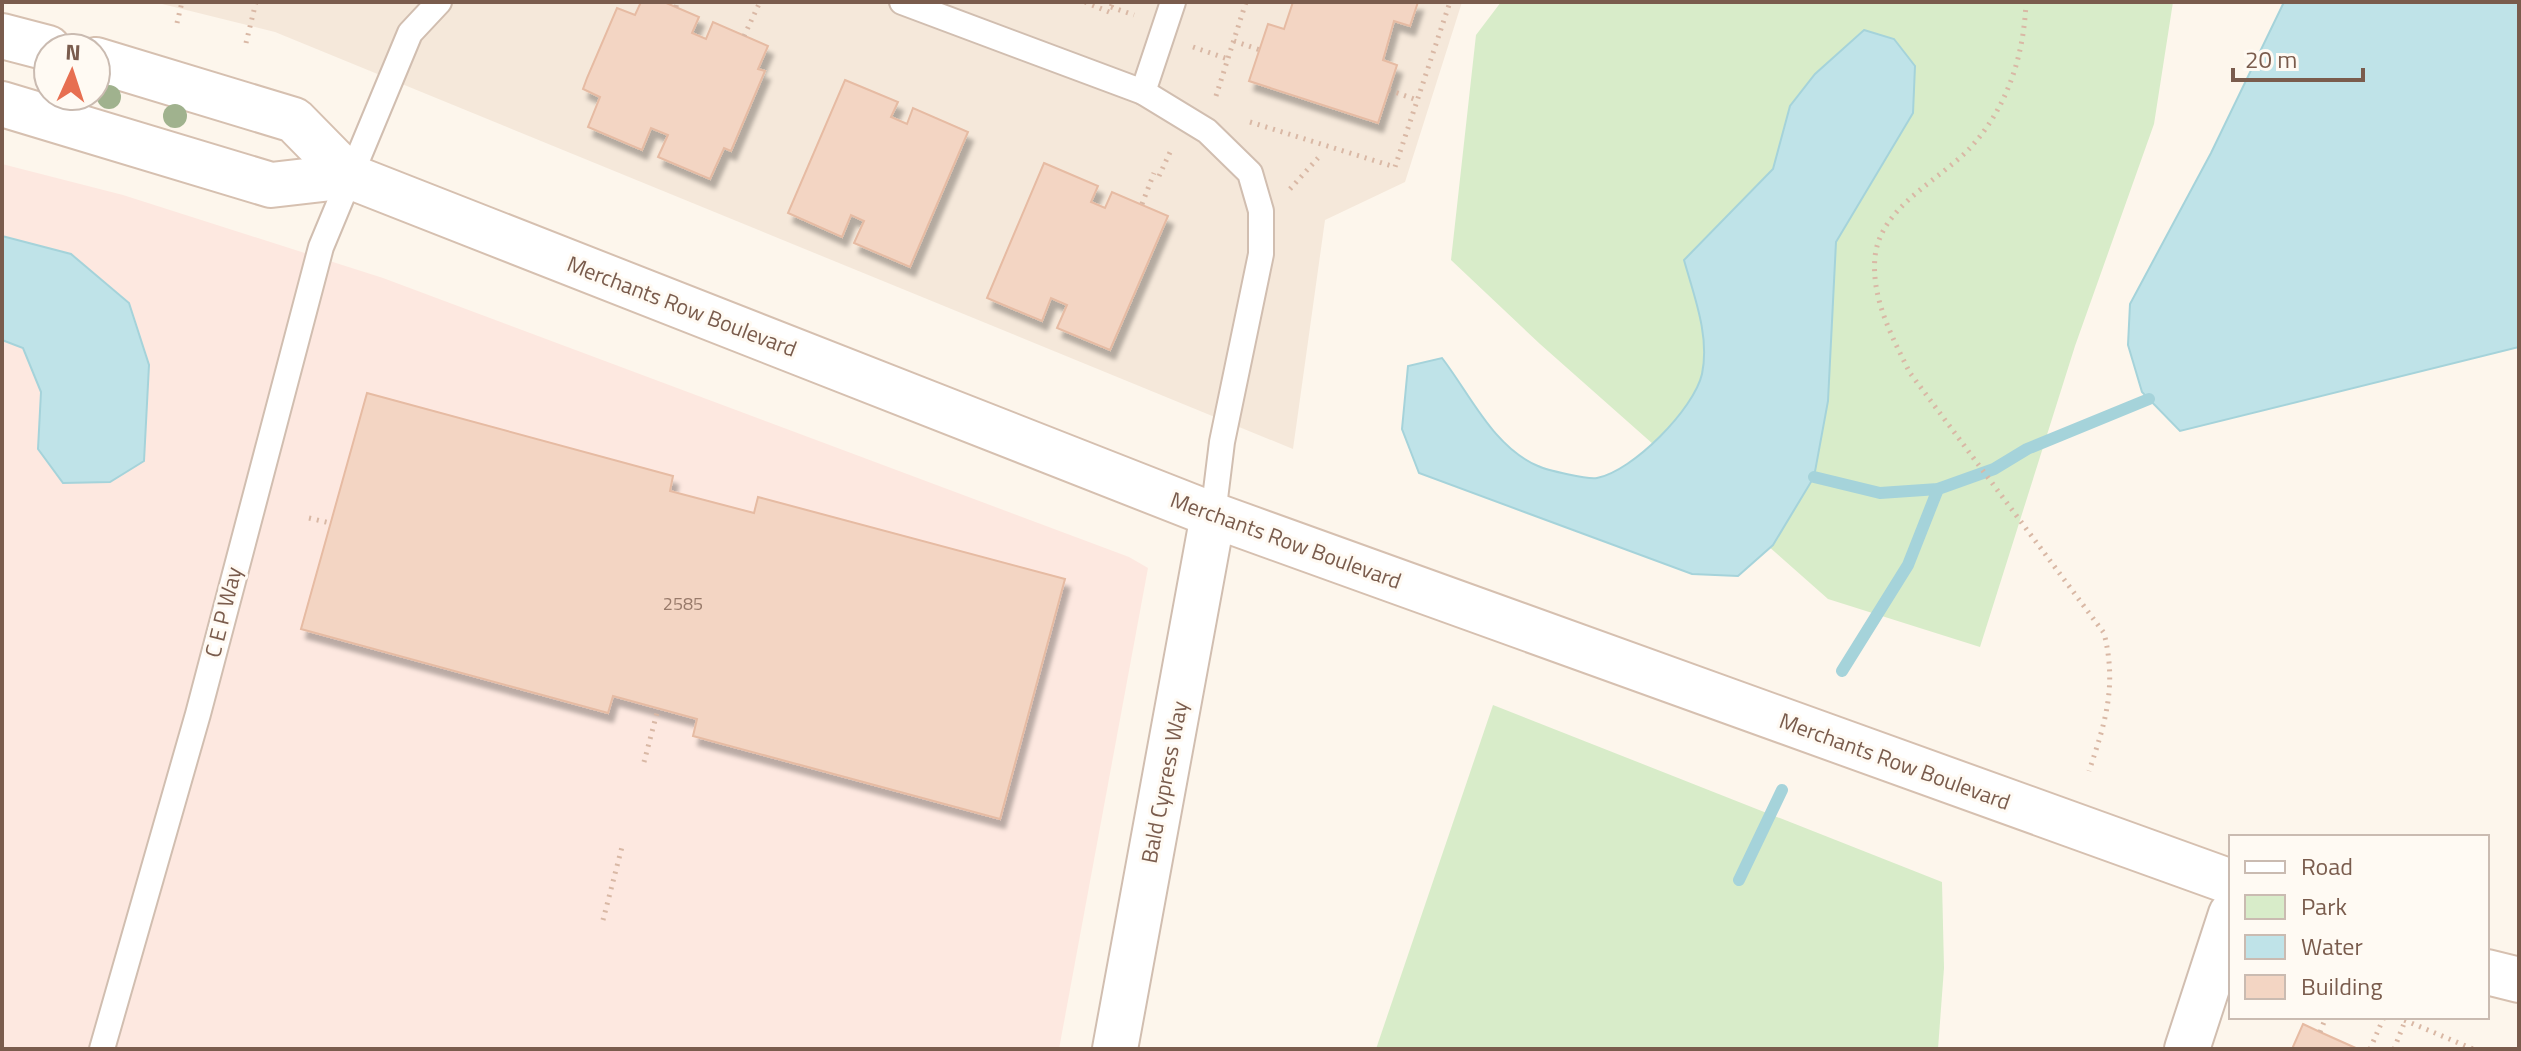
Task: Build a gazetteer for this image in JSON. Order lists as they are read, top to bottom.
{
  "streets": {
    "street": ["Merchants Row Boulevard", "Bald Cypress Way"],
    "lane": ["C E P Way"]
  },
  "crossings": [
    ["Merchants Row Boulevard", "C E P Way"],
    ["Merchants Row Boulevard", "Bald Cypress Way"]
  ],
  "house_numbers": ["2585"],
  "legend": [
    "Road",
    "Park",
    "Water",
    "Building"
  ],
  "scale_bar": "20 m",
  "north": "top"
}
